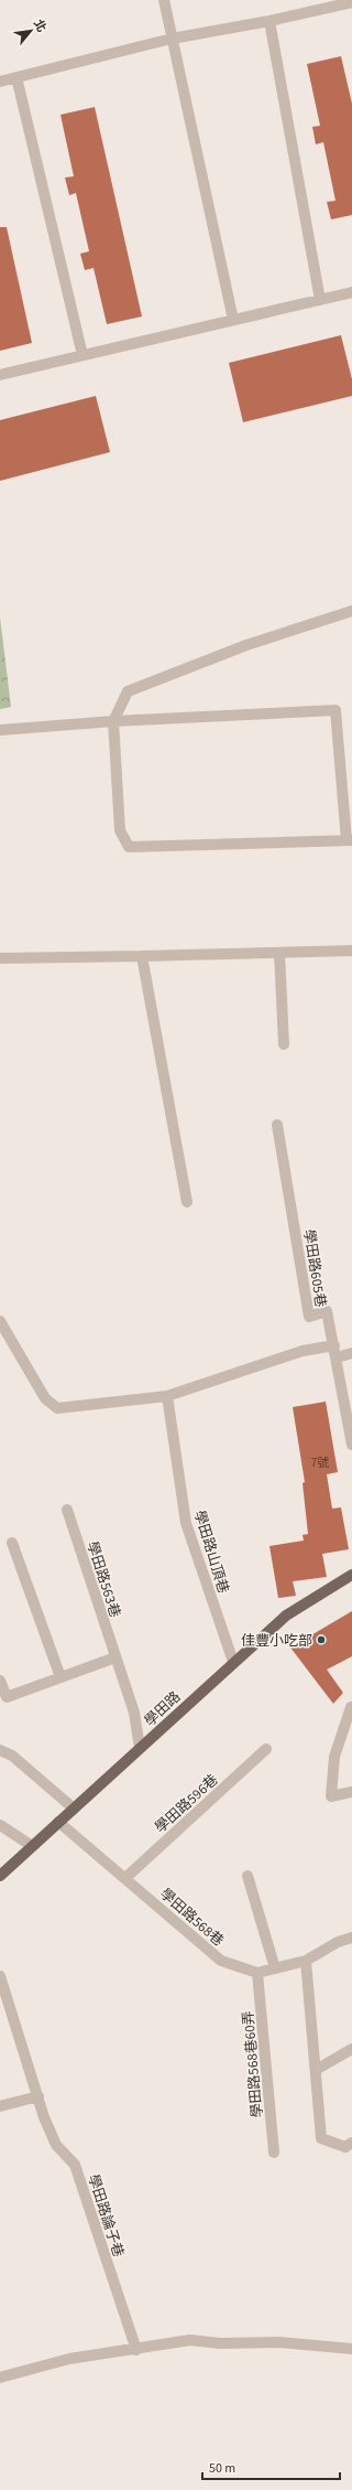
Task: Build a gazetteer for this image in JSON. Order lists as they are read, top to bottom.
{
  "streets": {
    "main road": ["學田路"],
    "street": [
      "學田路605巷",
      "學田路山頂巷",
      "學田路563巷",
      "學田路596巷",
      "學田路568巷",
      "學田路568巷60弄",
      "學田路論子巷"
    ]
  },
  "crossings": [
    ["學田路山頂巷", "學田路"],
    ["學田路563巷", "學田路"],
    ["學田路", "學田路568巷"],
    ["學田路596巷", "學田路568巷"],
    ["學田路568巷", "學田路568巷60弄"]
  ],
  "places": ["佳豐小吃部"],
  "house_numbers": ["7號"],
  "scale_bar": "50 m",
  "north": "top right"
}
